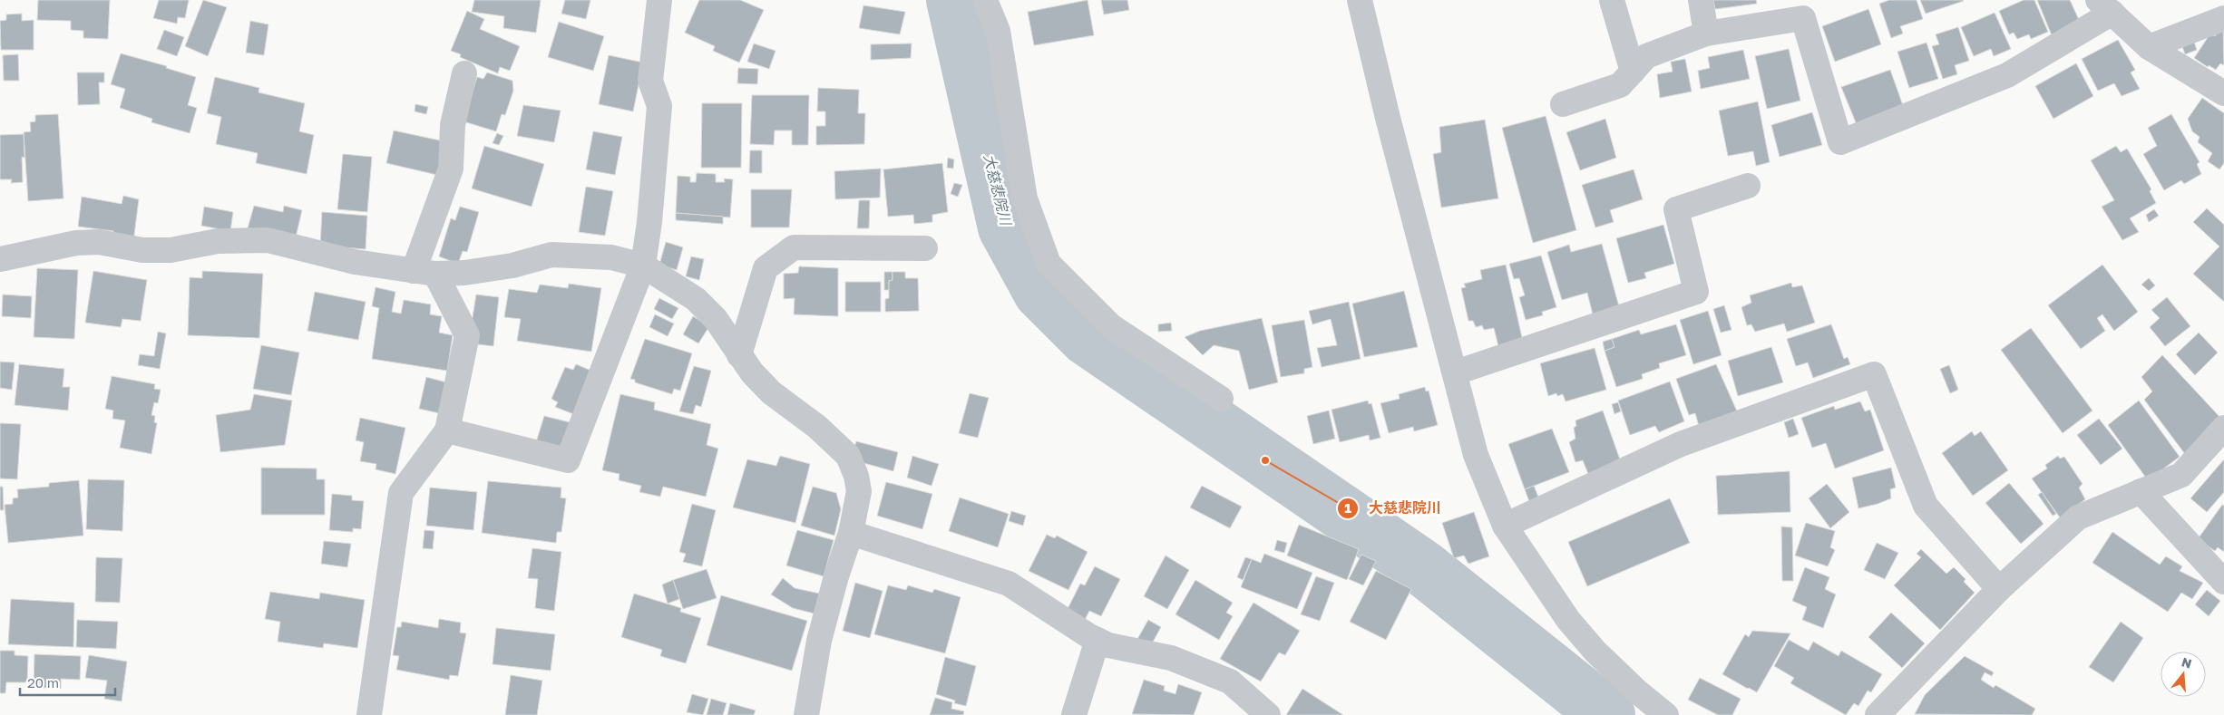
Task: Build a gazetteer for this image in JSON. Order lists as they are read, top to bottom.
{
  "water": ["大慈悲院川"],
  "places": ["大慈悲院川"],
  "scale_bar": "20 m",
  "north": "top"
}
